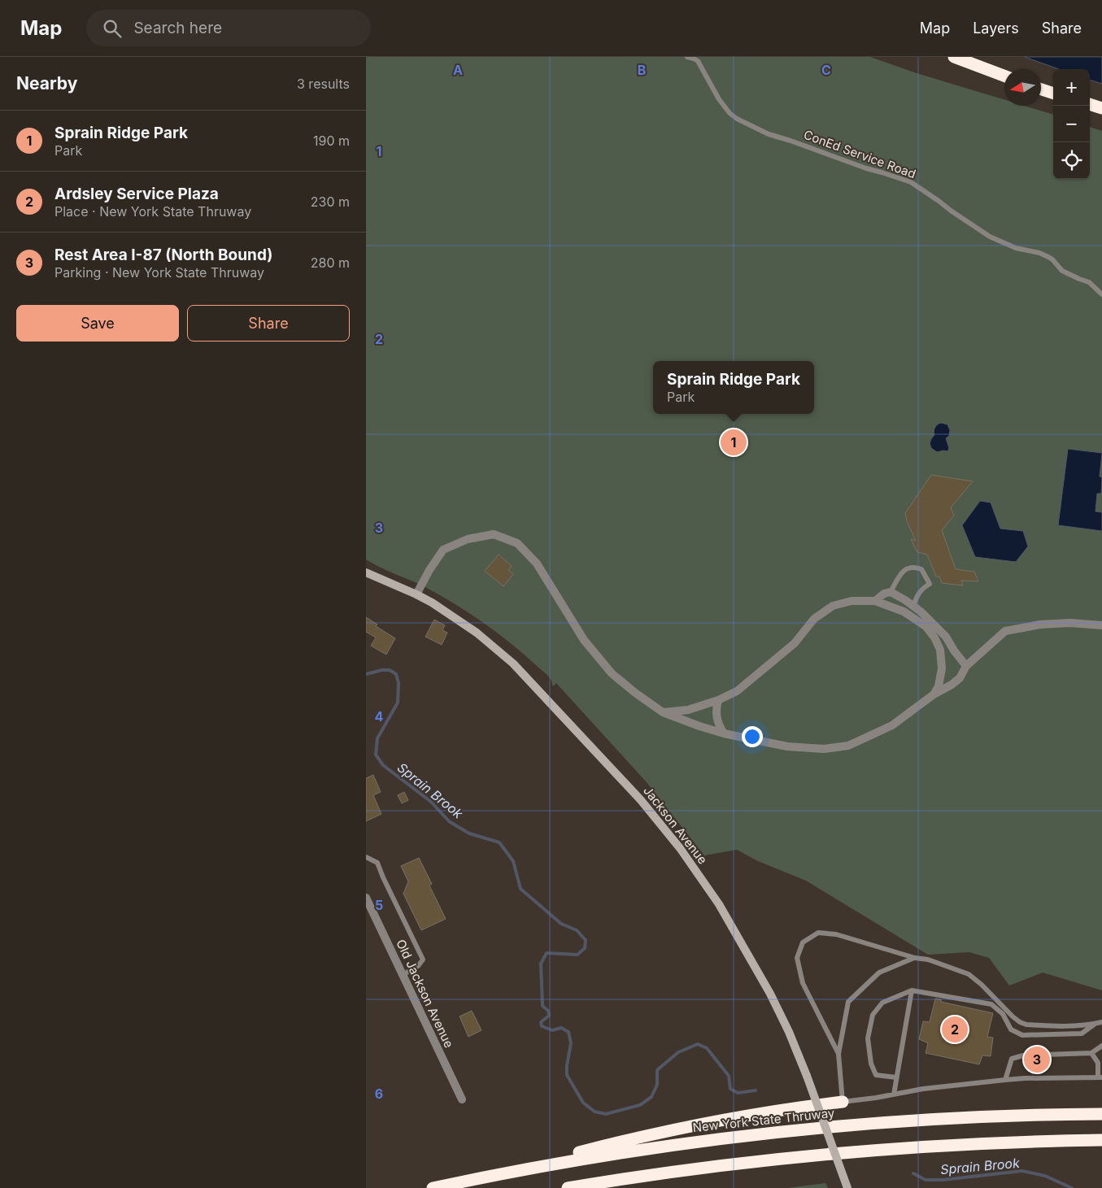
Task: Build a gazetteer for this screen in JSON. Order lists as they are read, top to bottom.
{
  "streets": {
    "highway": ["New York State Thruway"],
    "main road": ["Jackson Avenue"],
    "street": ["Old Jackson Avenue"],
    "lane": ["ConEd Service Road"]
  },
  "water": ["Sprain Brook"],
  "north": "left",
  "page": {
    "header": "Map",
    "search": "Search here",
    "nav": ["Map", "Layers", "Share"],
    "heading": ["Nearby", "3 results"],
    "map_buttons": ["+", "−"],
    "list": [
      {
        "mark": "1",
        "name": "Sprain Ridge Park",
        "note": "Park",
        "value": "190 m"
      },
      {
        "mark": "2",
        "name": "Ardsley Service Plaza",
        "note": "Place · New York State Thruway",
        "value": "230 m"
      },
      {
        "mark": "3",
        "name": "Rest Area I-87 (North Bound)",
        "note": "Parking · New York State Thruway",
        "value": "280 m"
      }
    ],
    "buttons": ["Save", "Share"],
    "popup": ["Sprain Ridge Park", "Park"],
    "pins": ["1", "2", "3"]
  },
  "grid": {
    "columns": ["A", "B", "C"],
    "rows": [
      "1",
      "2",
      "3",
      "4",
      "5",
      "6"
    ]
  }
}
